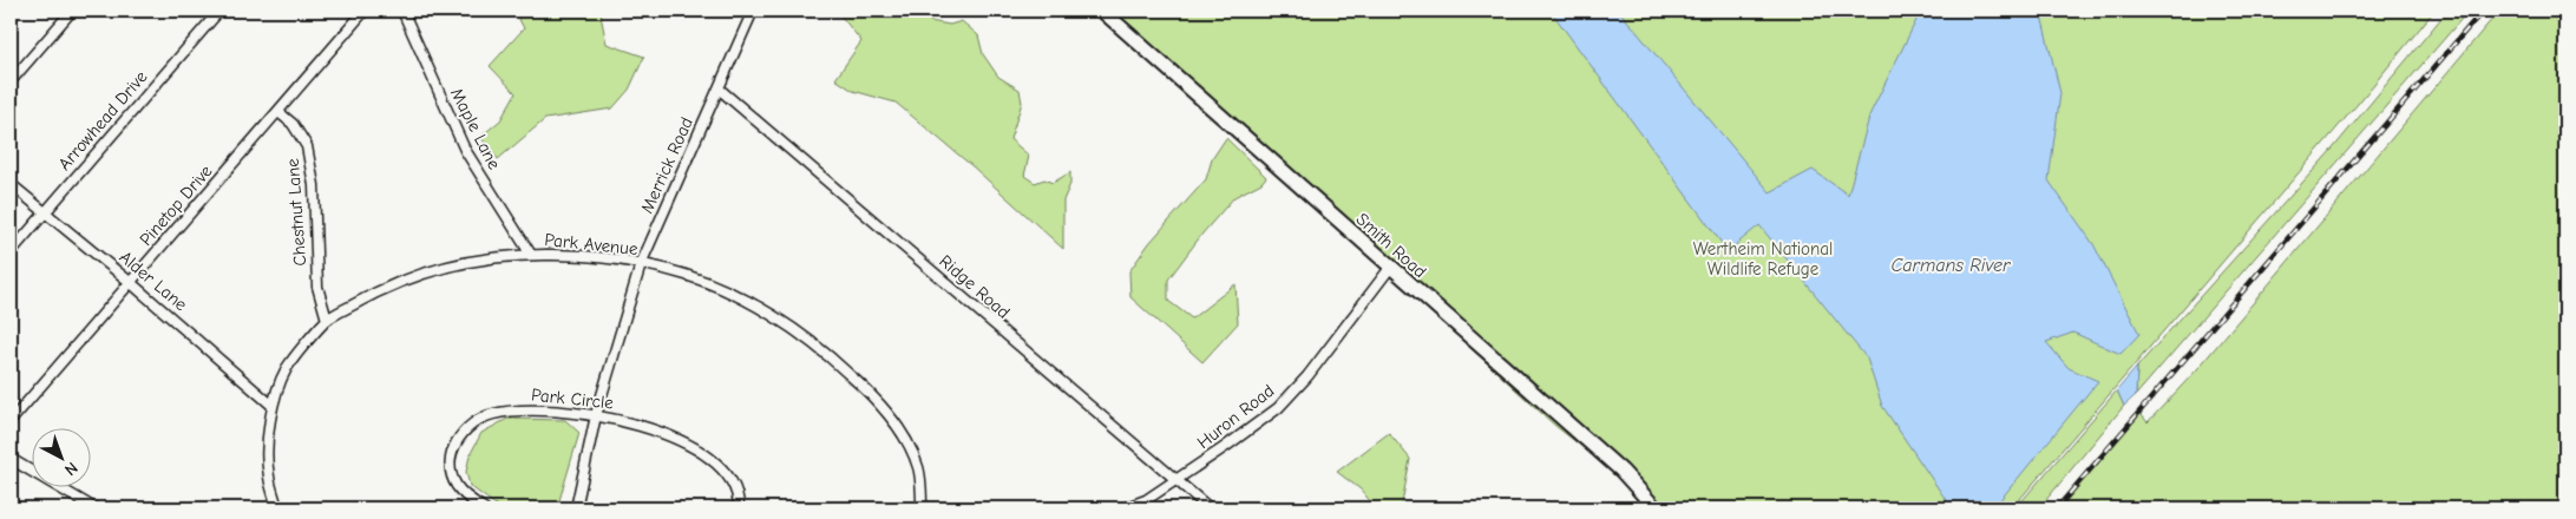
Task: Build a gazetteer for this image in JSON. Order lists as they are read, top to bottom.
{
  "streets": {
    "street": [
      "Arrowhead Drive",
      "Maple Lane",
      "Merrick Road",
      "Pinetop Drive",
      "Chestnut Lane",
      "Park Avenue",
      "Smith Road",
      "Alder Lane",
      "Ridge Road",
      "Park Circle",
      "Huron Road"
    ]
  },
  "crossings": [
    ["Arrowhead Drive", "Alder Lane"],
    ["Maple Lane", "Park Avenue"],
    ["Merrick Road", "Park Avenue"],
    ["Merrick Road", "Ridge Road"],
    ["Merrick Road", "Park Circle"],
    ["Pinetop Drive", "Chestnut Lane"],
    ["Pinetop Drive", "Alder Lane"],
    ["Chestnut Lane", "Park Avenue"],
    ["Park Avenue", "Alder Lane"],
    ["Smith Road", "Huron Road"],
    ["Ridge Road", "Huron Road"]
  ],
  "water": ["Carmans River"],
  "parks": ["Wertheim National Wildlife Refuge"],
  "north": "bottom right"
}
